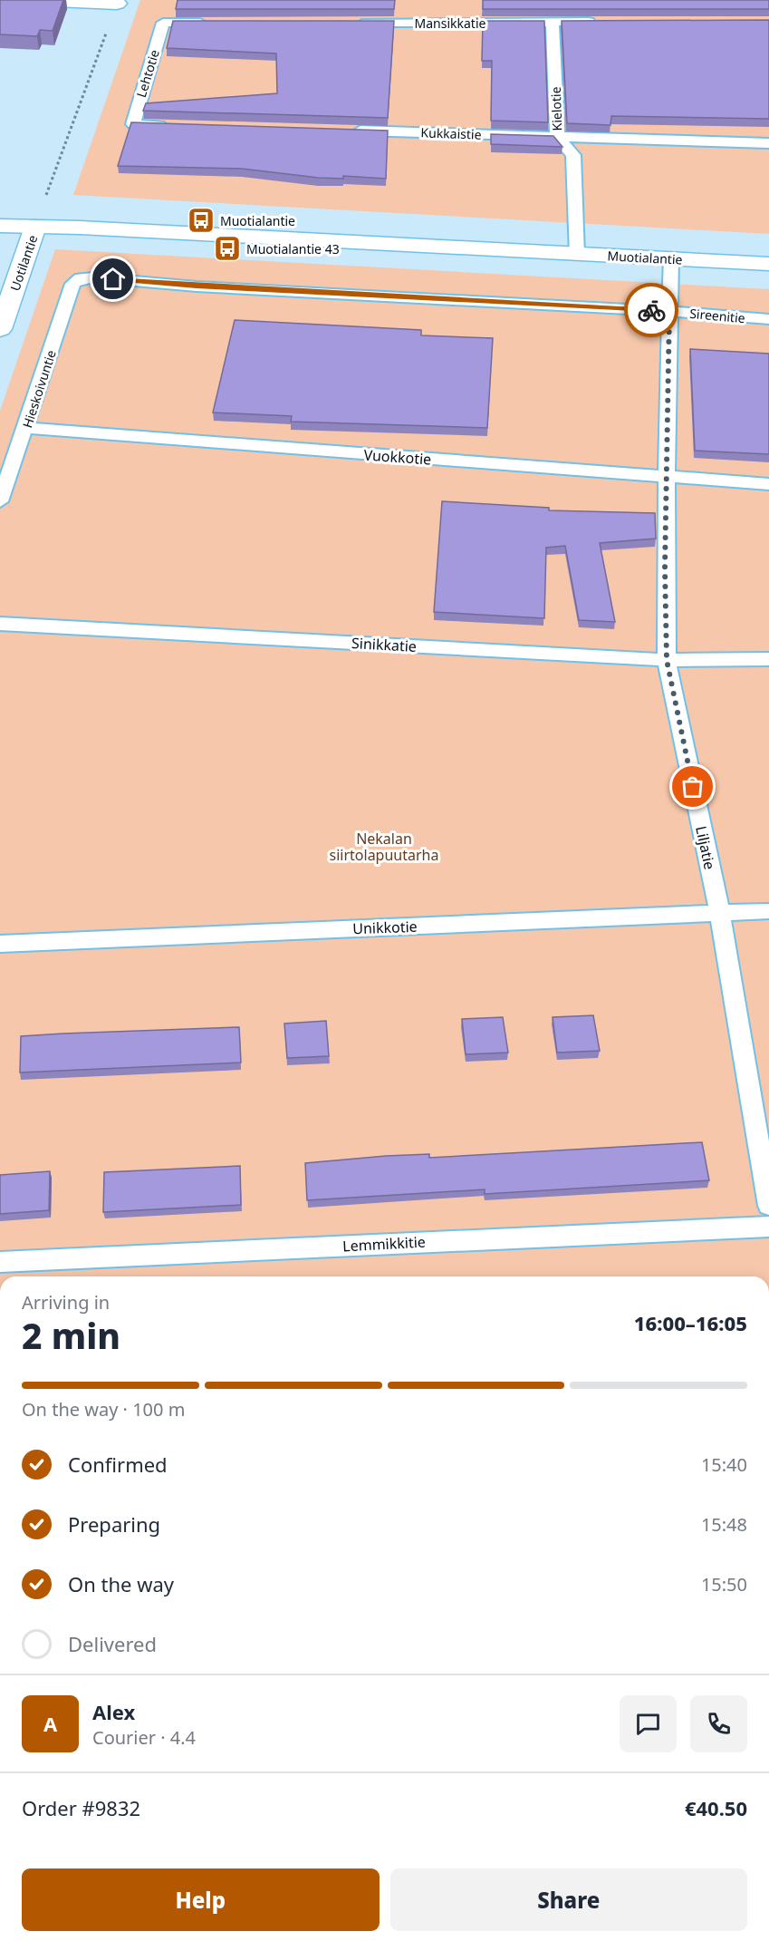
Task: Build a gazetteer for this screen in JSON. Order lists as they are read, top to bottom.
{
  "streets": {
    "street": ["Muotialantie", "Uotilantie"],
    "lane": [
      "Mansikkatie",
      "Lehtotie",
      "Kielotie",
      "Kukkaistie",
      "Sireenitie",
      "Hieskoivuntie",
      "Vuokkotie",
      "Sinikkatie",
      "Liljatie",
      "Unikkotie",
      "Lemmikkitie"
    ]
  },
  "crossings": [
    ["Mansikkatie", "Kielotie"],
    ["Kielotie", "Kukkaistie"],
    ["Kielotie", "Muotialantie"],
    ["Muotialantie", "Uotilantie"],
    ["Muotialantie", "Liljatie"],
    ["Sireenitie", "Hieskoivuntie"],
    ["Sireenitie", "Liljatie"],
    ["Hieskoivuntie", "Vuokkotie"],
    ["Vuokkotie", "Liljatie"],
    ["Sinikkatie", "Liljatie"],
    ["Liljatie", "Unikkotie"]
  ],
  "parks": ["Nekalan siirtolapuutarha"],
  "places": {
    "bus stop": ["Muotialantie", "Muotialantie 43"]
  },
  "page": {
    "heading": ["2 min", "Arriving in", "16:00–16:05"],
    "panel": [
      "Alex",
      "Courier · 4.4",
      "Order #9832",
      "€40.50"
    ],
    "bar": "On the way · 100 m",
    "list": [
      ["Confirmed", "15:40"],
      ["Preparing", "15:48"],
      ["On the way", "15:50"],
      "Delivered"
    ],
    "round": "A",
    "buttons": ["Help", "Share"]
  }
}
